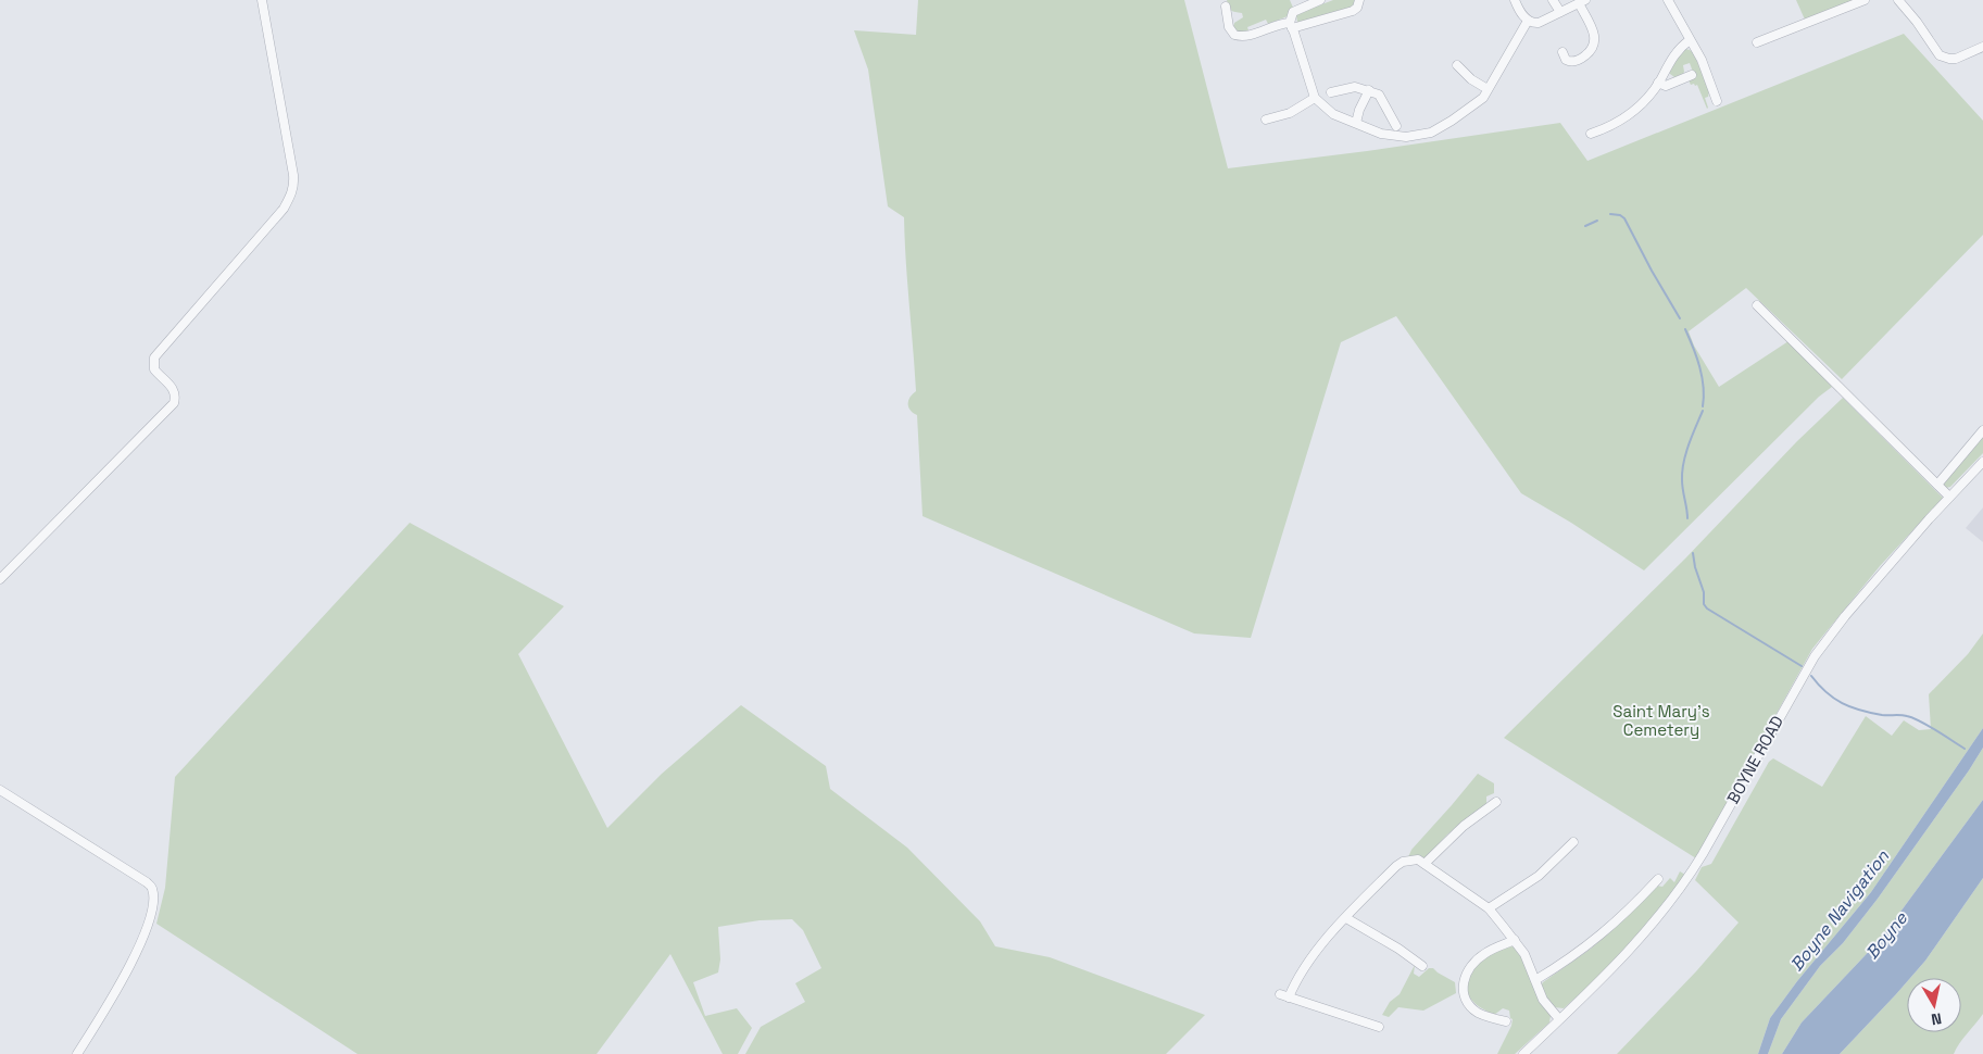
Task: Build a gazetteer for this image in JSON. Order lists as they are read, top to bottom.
{
  "streets": {
    "street": ["BOYNE ROAD"]
  },
  "water": ["Boyne Navigation", "Boyne"],
  "parks": ["Saint Mary's Cemetery"],
  "north": "bottom"
}
